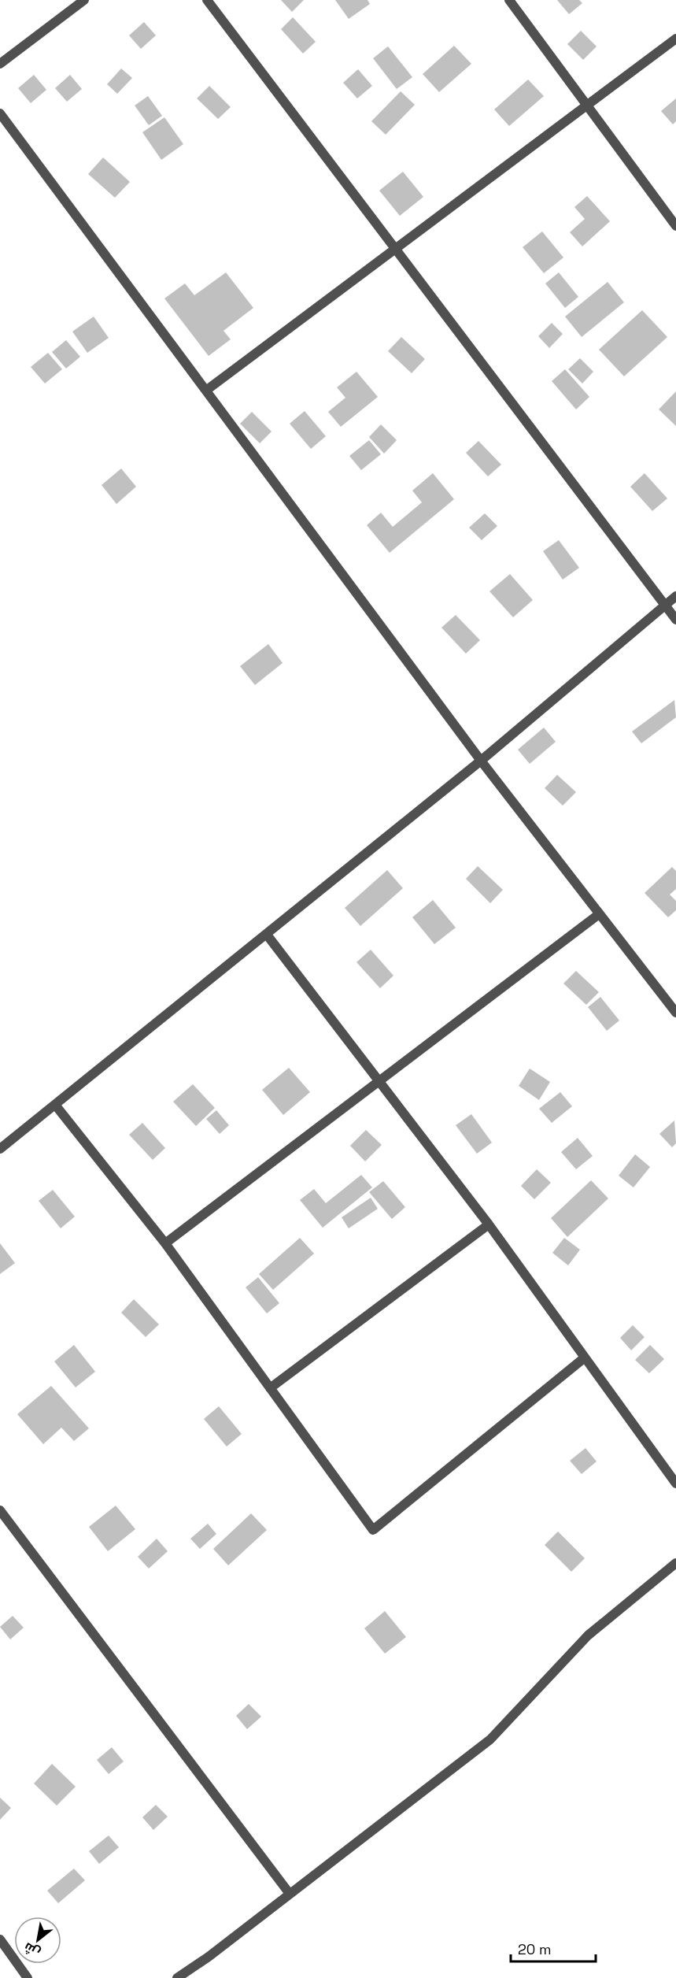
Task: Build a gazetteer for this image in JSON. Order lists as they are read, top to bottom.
{
  "scale_bar": "20 m",
  "north": "bottom left"
}
